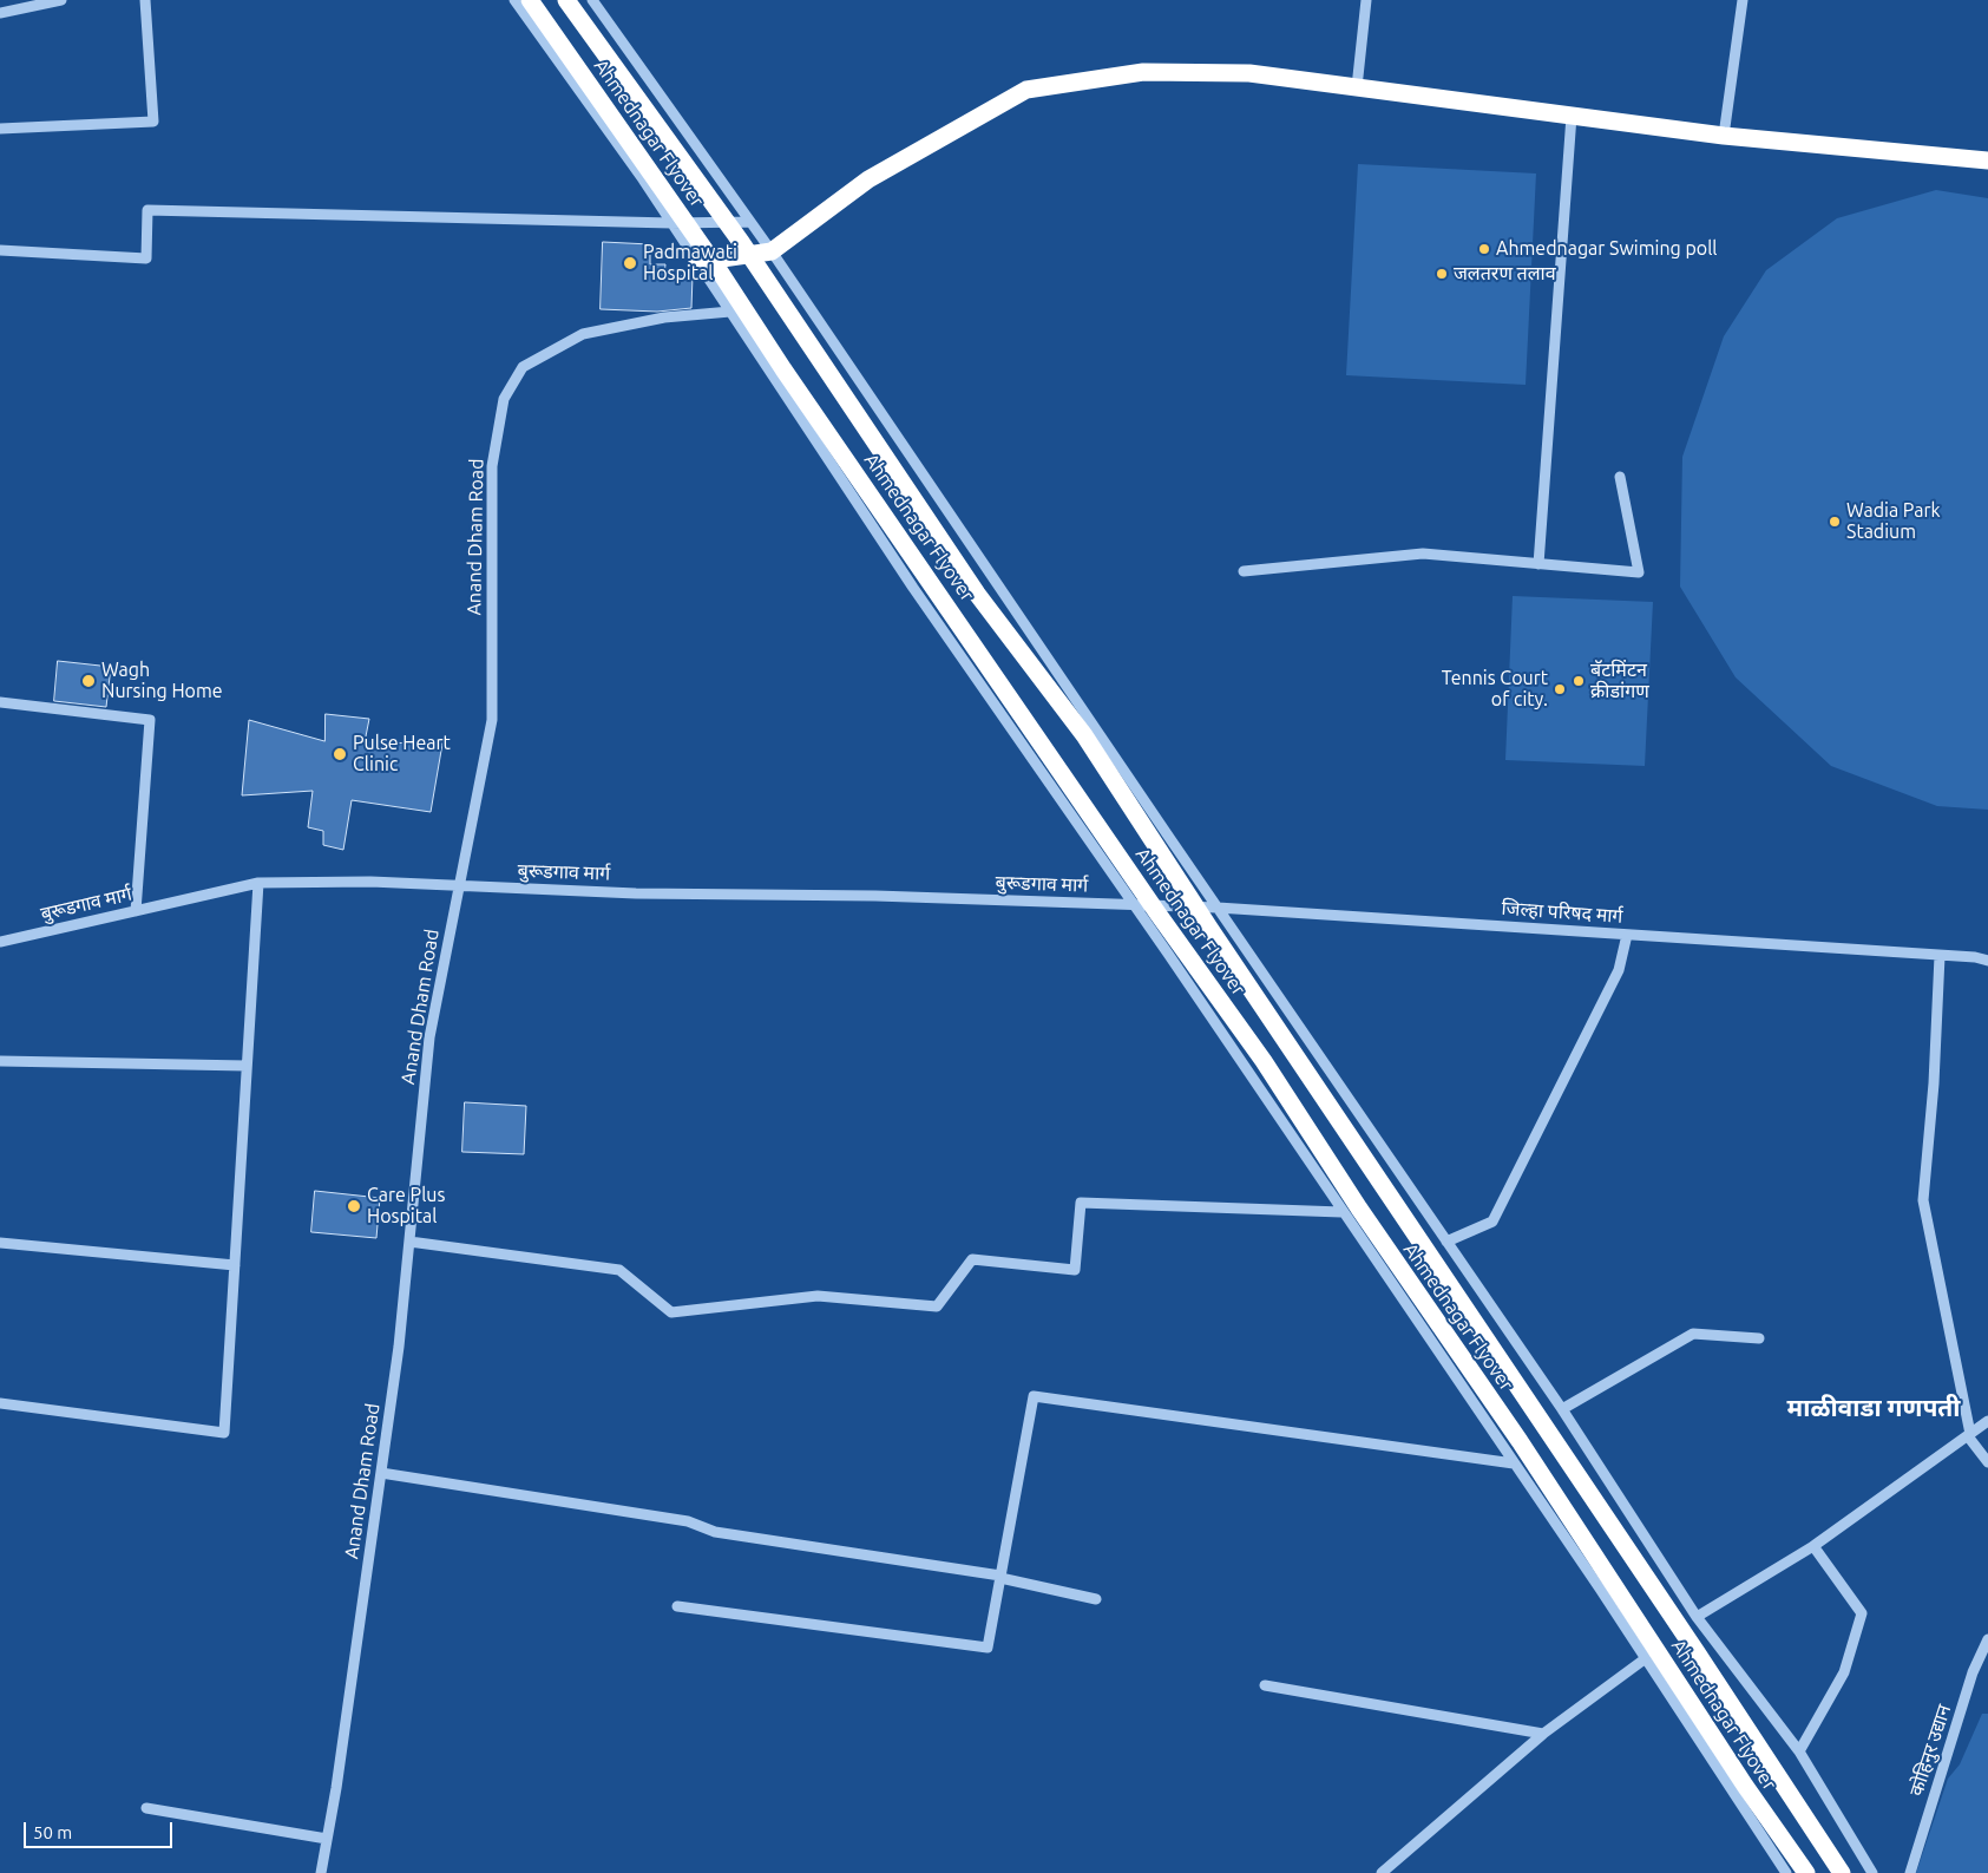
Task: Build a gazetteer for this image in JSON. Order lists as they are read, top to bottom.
{
  "streets": {
    "highway": ["Ahmednagar Flyover"],
    "street": [
      "Anand Dham Road",
      "बुरूडगाव मार्ग",
      "जिल्हा परिषद मार्ग",
      "कोहिनुर उद्यान"
    ]
  },
  "crossings": [
    ["Anand Dham Road", "बुरूडगाव मार्ग"],
    ["बुरूडगाव मार्ग", "जिल्हा परिषद मार्ग"]
  ],
  "districts": ["माळीवाडा गणपती"],
  "places": [
    "Ahmednagar Swiming poll",
    "Padmawati Hospital",
    "जलतरण तलाव",
    "Wadia Park Stadium",
    "Wagh Nursing Home",
    "बॅटमिंटन क्रीडांगण",
    "Tennis Court of city.",
    "Pulse Heart Clinic",
    "Care Plus Hospital"
  ],
  "scale_bar": "50 m"
}
